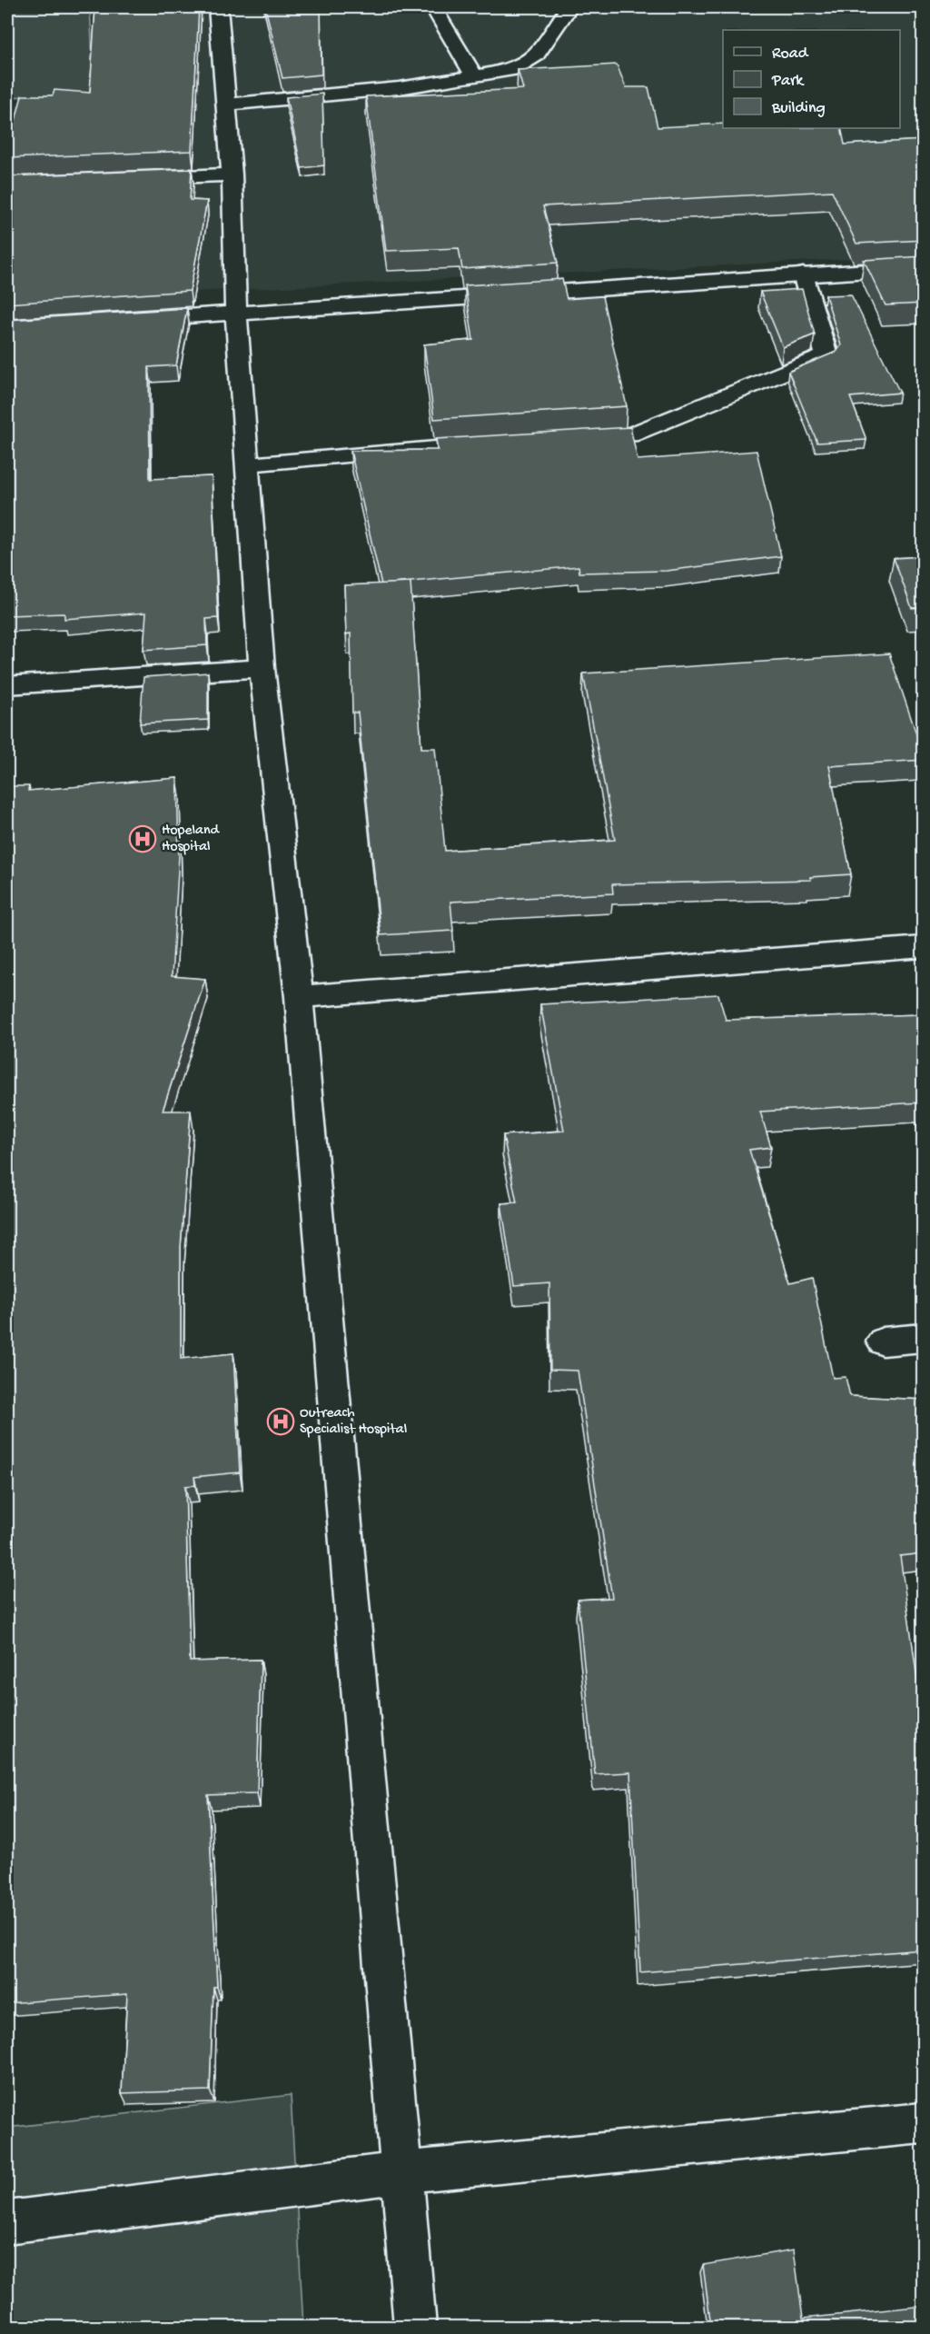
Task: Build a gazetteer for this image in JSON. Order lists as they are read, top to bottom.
{
  "places": {
    "hospital": ["Hopeland Hospital", "Outreach Specialist Hospital"]
  },
  "legend": ["Road", "Park", "Building"]
}
